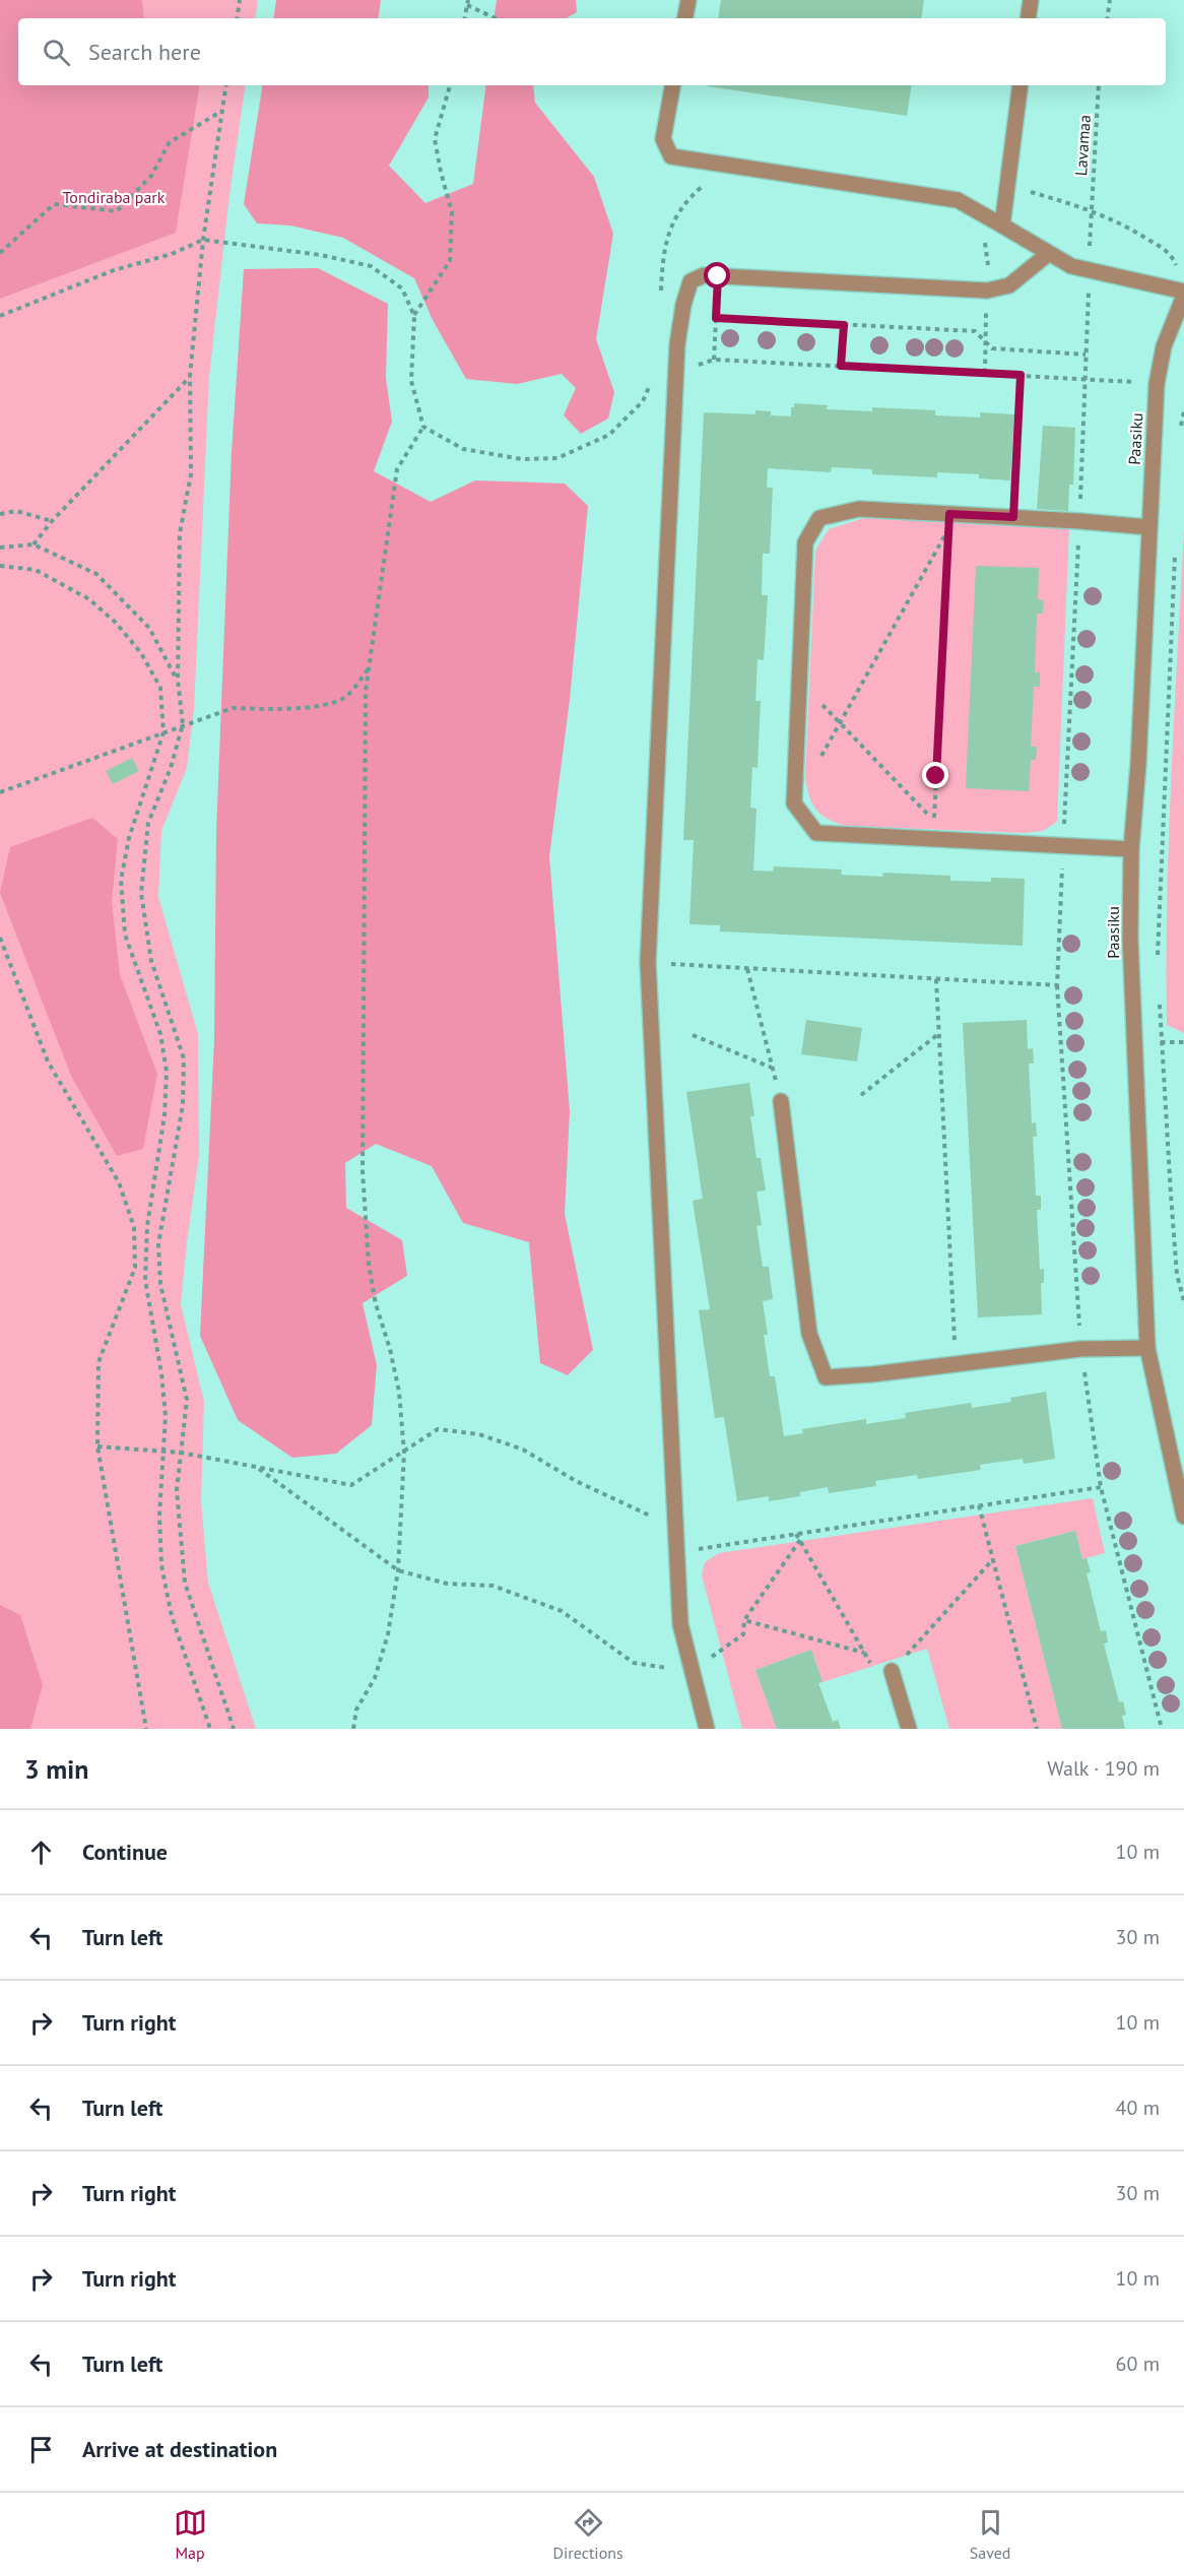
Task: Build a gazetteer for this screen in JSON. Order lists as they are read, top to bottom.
{
  "streets": {
    "street": ["Paasiku"],
    "path": ["Lavamaa"]
  },
  "parks": ["Tondiraba park"],
  "page": {
    "search": "Search here",
    "heading": ["3 min", "Walk · 190 m"],
    "list": [
      ["Continue", "10 m"],
      ["Turn left", "30 m"],
      ["Turn right", "10 m"],
      ["Turn left", "40 m"],
      ["Turn right", "30 m"],
      ["Turn right", "10 m"],
      ["Turn left", "60 m"],
      "Arrive at destination"
    ],
    "nav": ["Map", "Directions", "Saved"]
  }
}
